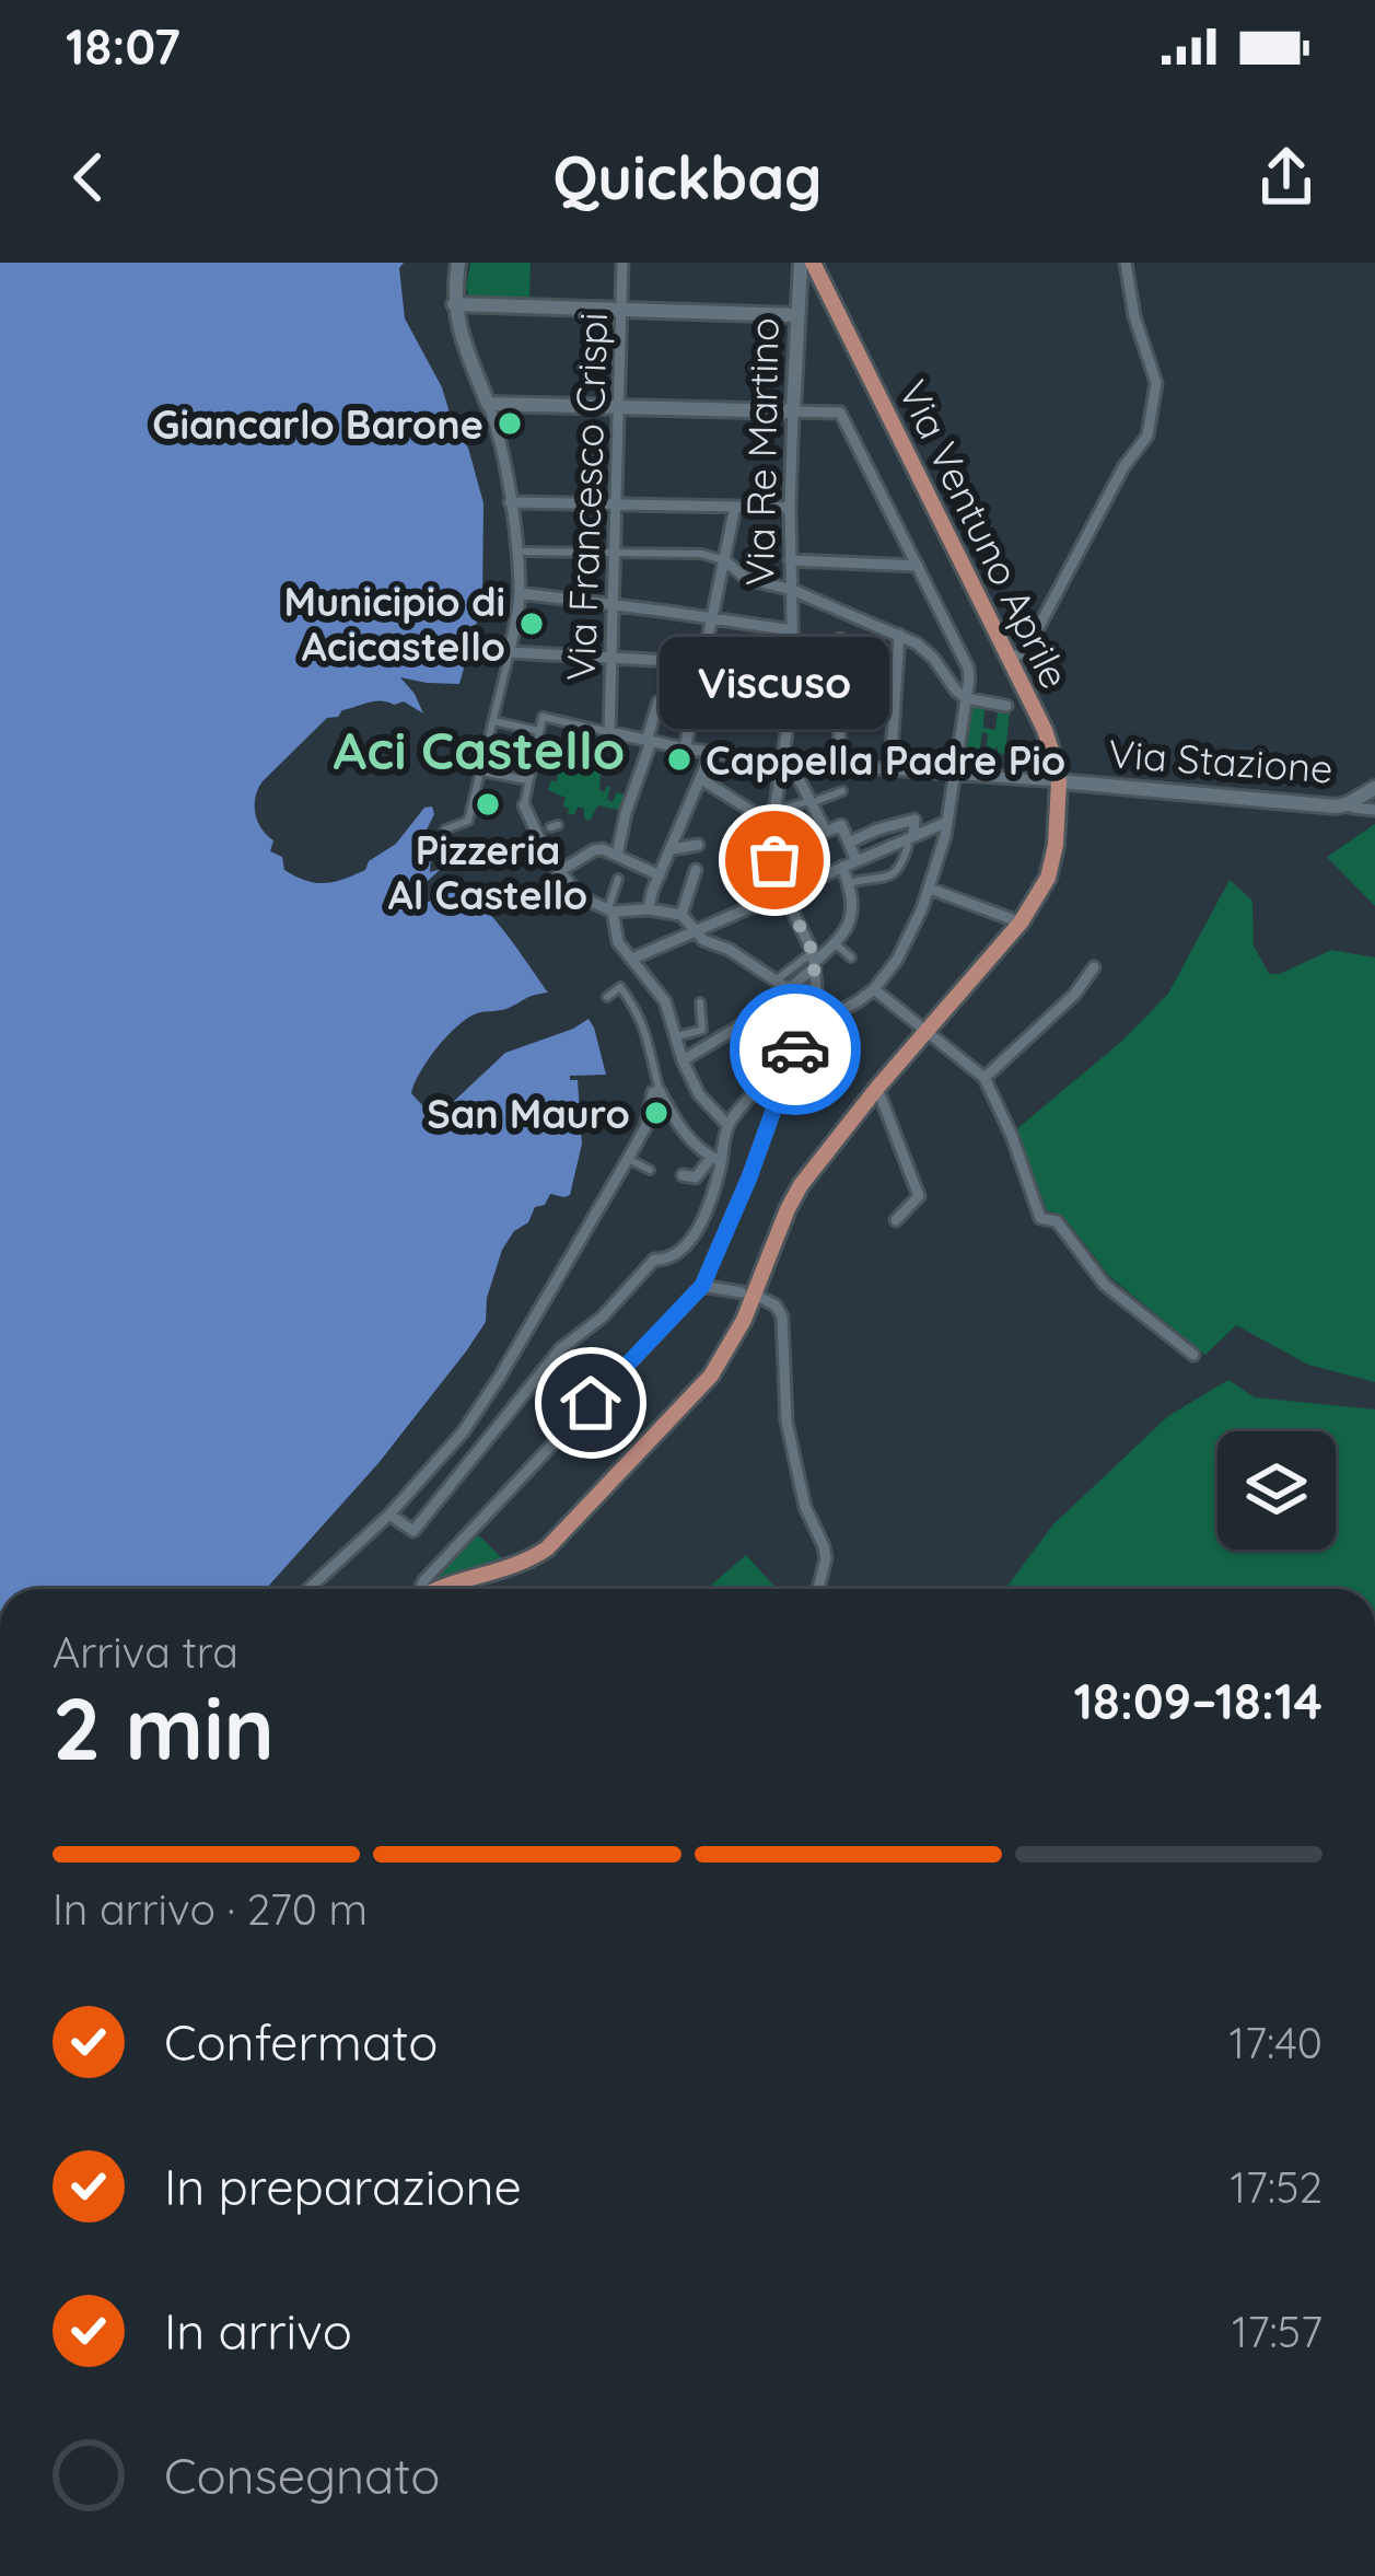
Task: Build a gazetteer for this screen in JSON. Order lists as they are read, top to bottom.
{
  "streets": {
    "main road": ["Via Re Martino", "Via Ventuno Aprile", "Via Stazione"],
    "street": ["Via Francesco Crispi"]
  },
  "crossings": [
    ["Via Ventuno Aprile", "Via Stazione"]
  ],
  "districts": ["Aci Castello"],
  "places": [
    "Giancarlo Barone",
    "Municipio di Acicastello",
    "Cappella Padre Pio",
    "Pizzeria Al Castello",
    "Viscuso",
    "San Mauro"
  ],
  "page": {
    "status": "18:07",
    "header": "Quickbag",
    "bubble": "Viscuso",
    "heading": ["2 min", "Arriva tra", "18:09–18:14"],
    "bar": "In arrivo · 270 m",
    "list": [
      ["Confermato", "17:40"],
      ["In preparazione", "17:52"],
      ["In arrivo", "17:57"],
      "Consegnato"
    ]
  }
}
